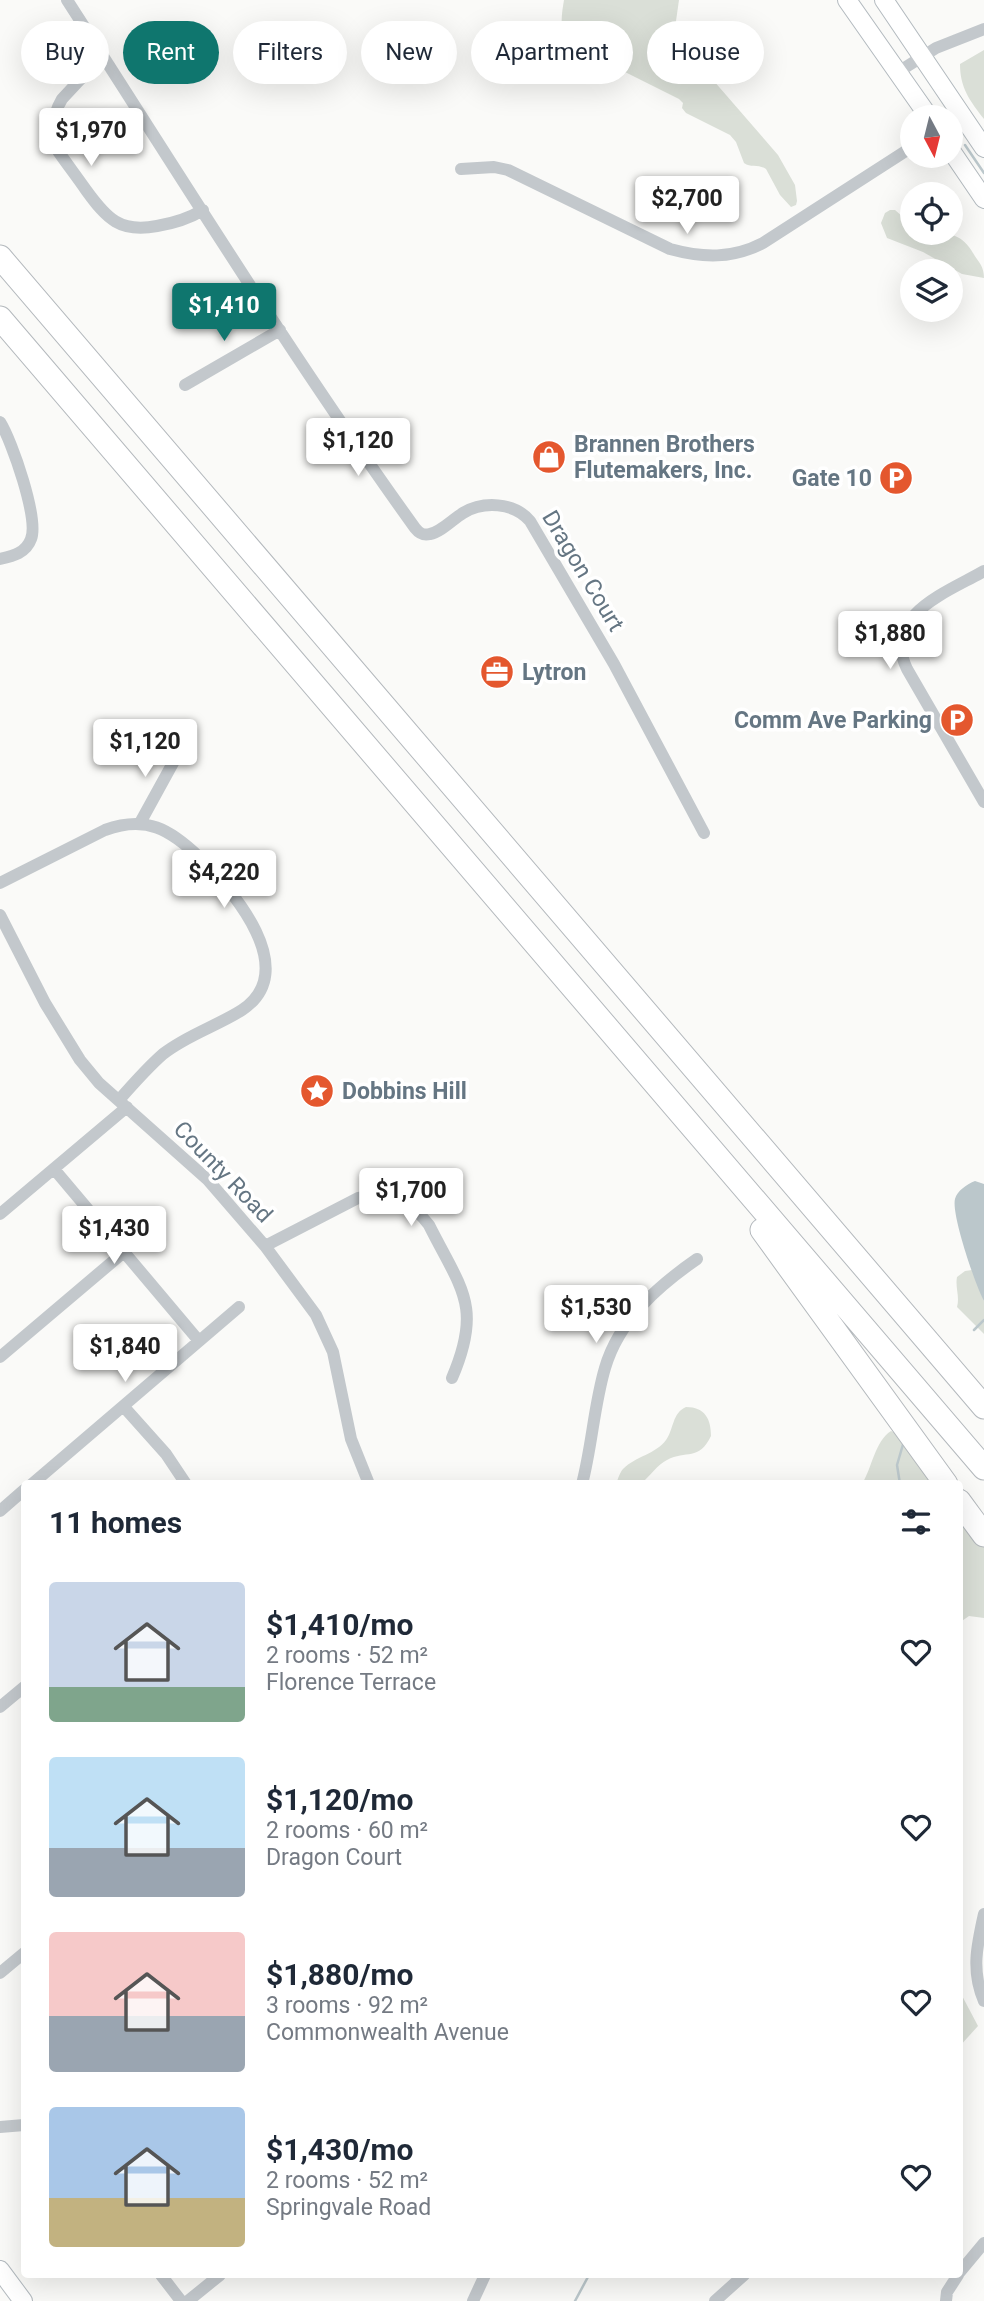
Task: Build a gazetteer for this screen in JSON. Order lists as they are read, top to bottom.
{
  "streets": {
    "street": ["Dragon Court", "County Road"]
  },
  "places": {
    "shop": ["Brannen Brothers Flutemakers, Inc."],
    "parking": ["Gate 10", "Comm Ave Parking"],
    "office": ["Lytron"],
    "place": ["Dobbins Hill"]
  },
  "north": "bottom",
  "page": {
    "chip": [
      "Buy",
      "Rent",
      "Filters",
      "New",
      "Apartment",
      "House"
    ],
    "price": [
      "$1,970",
      "$2,700",
      "$1,410",
      "$1,120",
      "$1,880",
      "$1,120",
      "$4,220",
      "$1,700",
      "$1,430",
      "$1,530",
      "$1,840"
    ],
    "heading": "11 homes",
    "list": [
      {
        "name": "$1,410/mo",
        "note": "2 rooms · 52 m² · Florence Terrace"
      },
      {
        "name": "$1,120/mo",
        "note": "2 rooms · 60 m² · Dragon Court"
      },
      {
        "name": "$1,880/mo",
        "note": "3 rooms · 92 m² · Commonwealth Avenue"
      },
      {
        "name": "$1,430/mo",
        "note": "2 rooms · 52 m² · Springvale Road"
      }
    ]
  }
}
